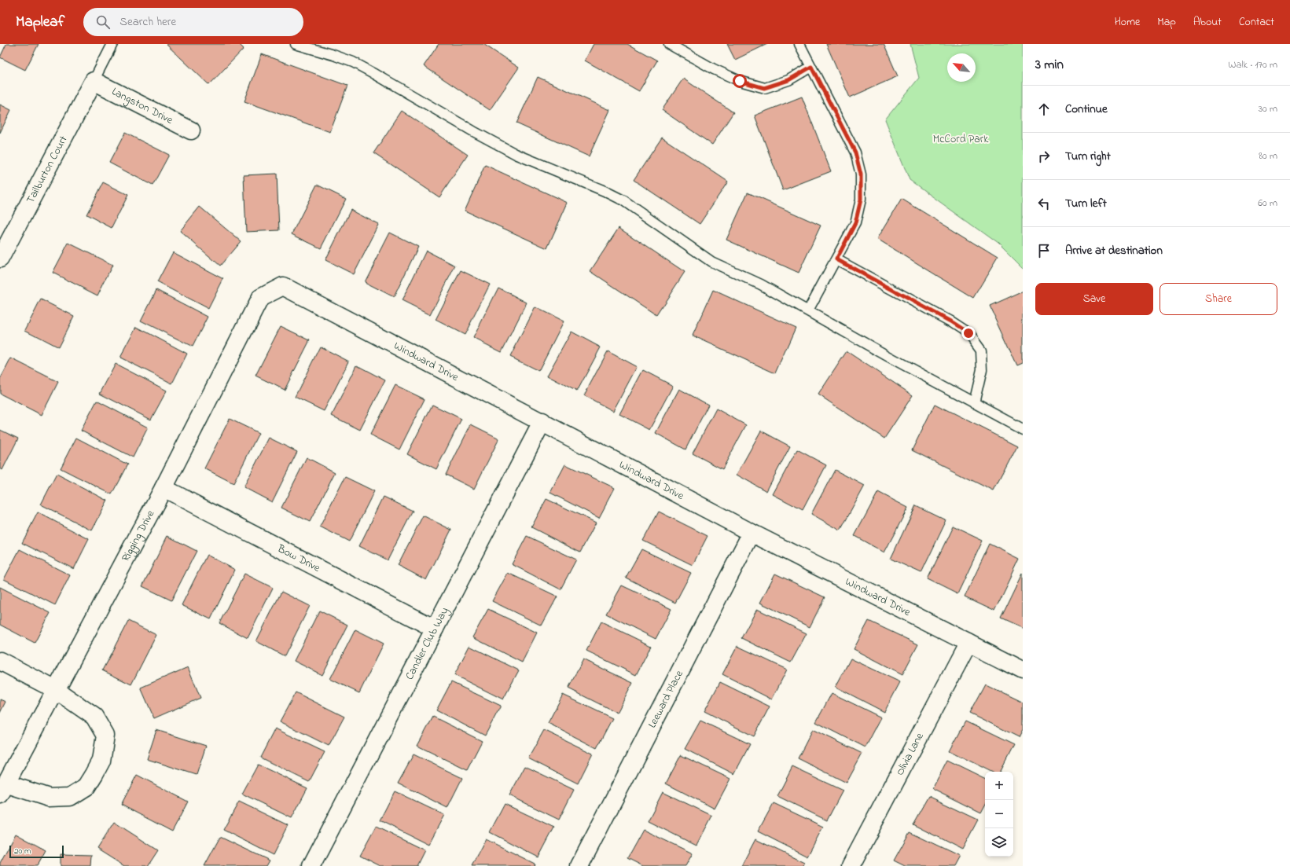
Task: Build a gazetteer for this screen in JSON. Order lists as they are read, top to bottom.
{
  "streets": {
    "street": [
      "Langston Drive",
      "Tailburton Court",
      "Windward Drive",
      "Rigging Drive",
      "Bow Drive",
      "Candler Club Way",
      "Leeward Place",
      "Olivia Lane"
    ]
  },
  "crossings": [
    ["Langston Drive", "Tailburton Court"],
    ["Windward Drive", "Rigging Drive"],
    ["Windward Drive", "Candler Club Way"],
    ["Windward Drive", "Leeward Place"],
    ["Windward Drive", "Olivia Lane"],
    ["Rigging Drive", "Bow Drive"],
    ["Bow Drive", "Candler Club Way"]
  ],
  "parks": ["McCord Park"],
  "scale_bar": "20 m",
  "north": "top left",
  "page": {
    "header": "Mapleaf",
    "search": "Search here",
    "nav": [
      "Home",
      "Map",
      "About",
      "Contact"
    ],
    "heading": ["3 min", "Walk · 170 m"],
    "list": [
      ["Continue", "30 m"],
      ["Turn right", "80 m"],
      ["Turn left", "60 m"],
      "Arrive at destination"
    ],
    "buttons": ["Save", "Share"],
    "map_buttons": ["+", "−"],
    "scale": "20 m"
  }
}
